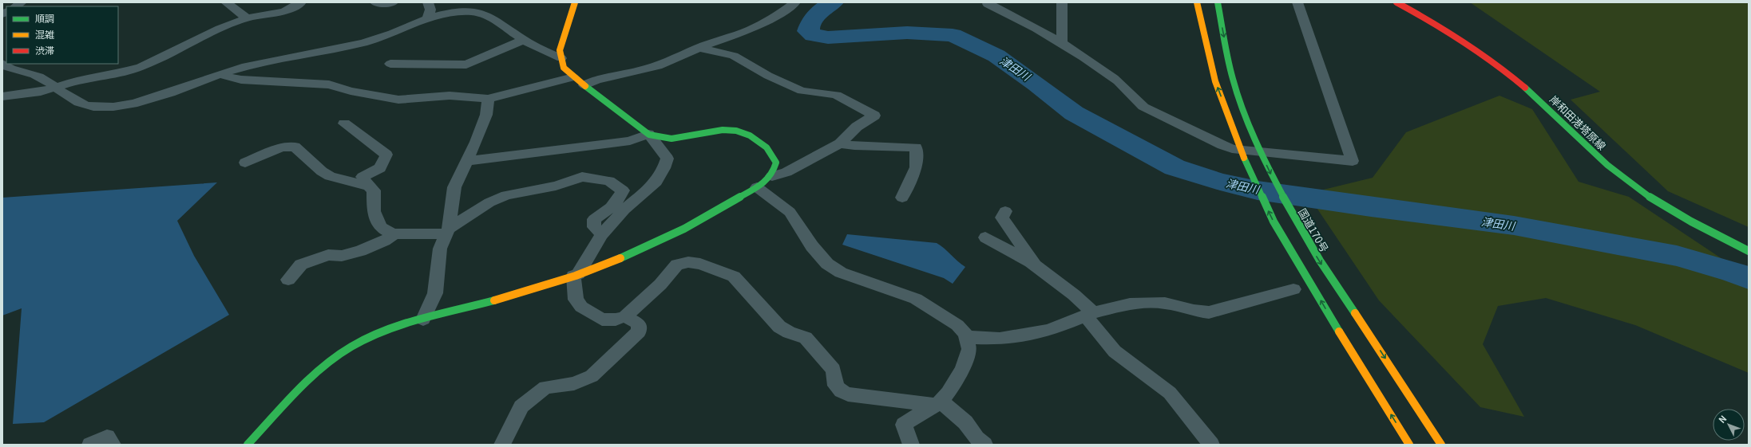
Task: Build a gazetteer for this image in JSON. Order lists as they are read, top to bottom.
{
  "streets": {
    "main road": ["岸和田港塔原線", "国道170号"]
  },
  "water": ["津田川"],
  "legend": ["順調", "混雑", "渋滞"],
  "north": "top left"
}
